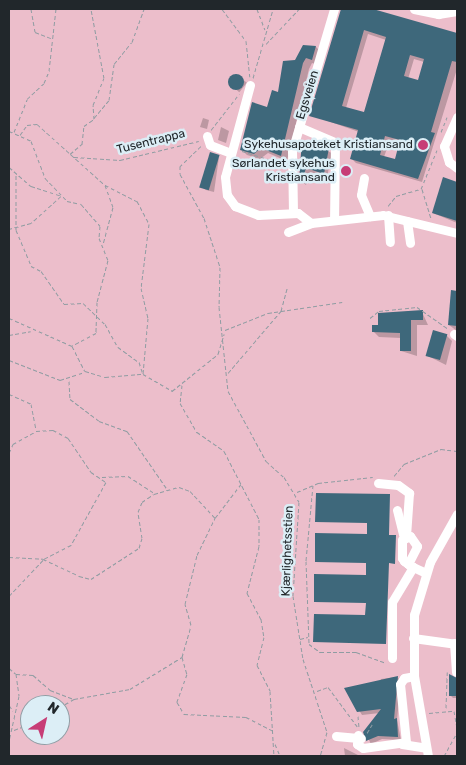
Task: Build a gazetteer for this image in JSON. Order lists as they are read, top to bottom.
{
  "streets": {
    "street": ["Egsveien"],
    "path": ["Tusentrappa", "Kjærlighetsstien"]
  },
  "crossings": [
    ["Tusentrappa", "Kjærlighetsstien"]
  ],
  "places": ["Sykehusapoteket Kristiansand", "Sørlandet sykehus Kristiansand"],
  "north": "top right"
}
